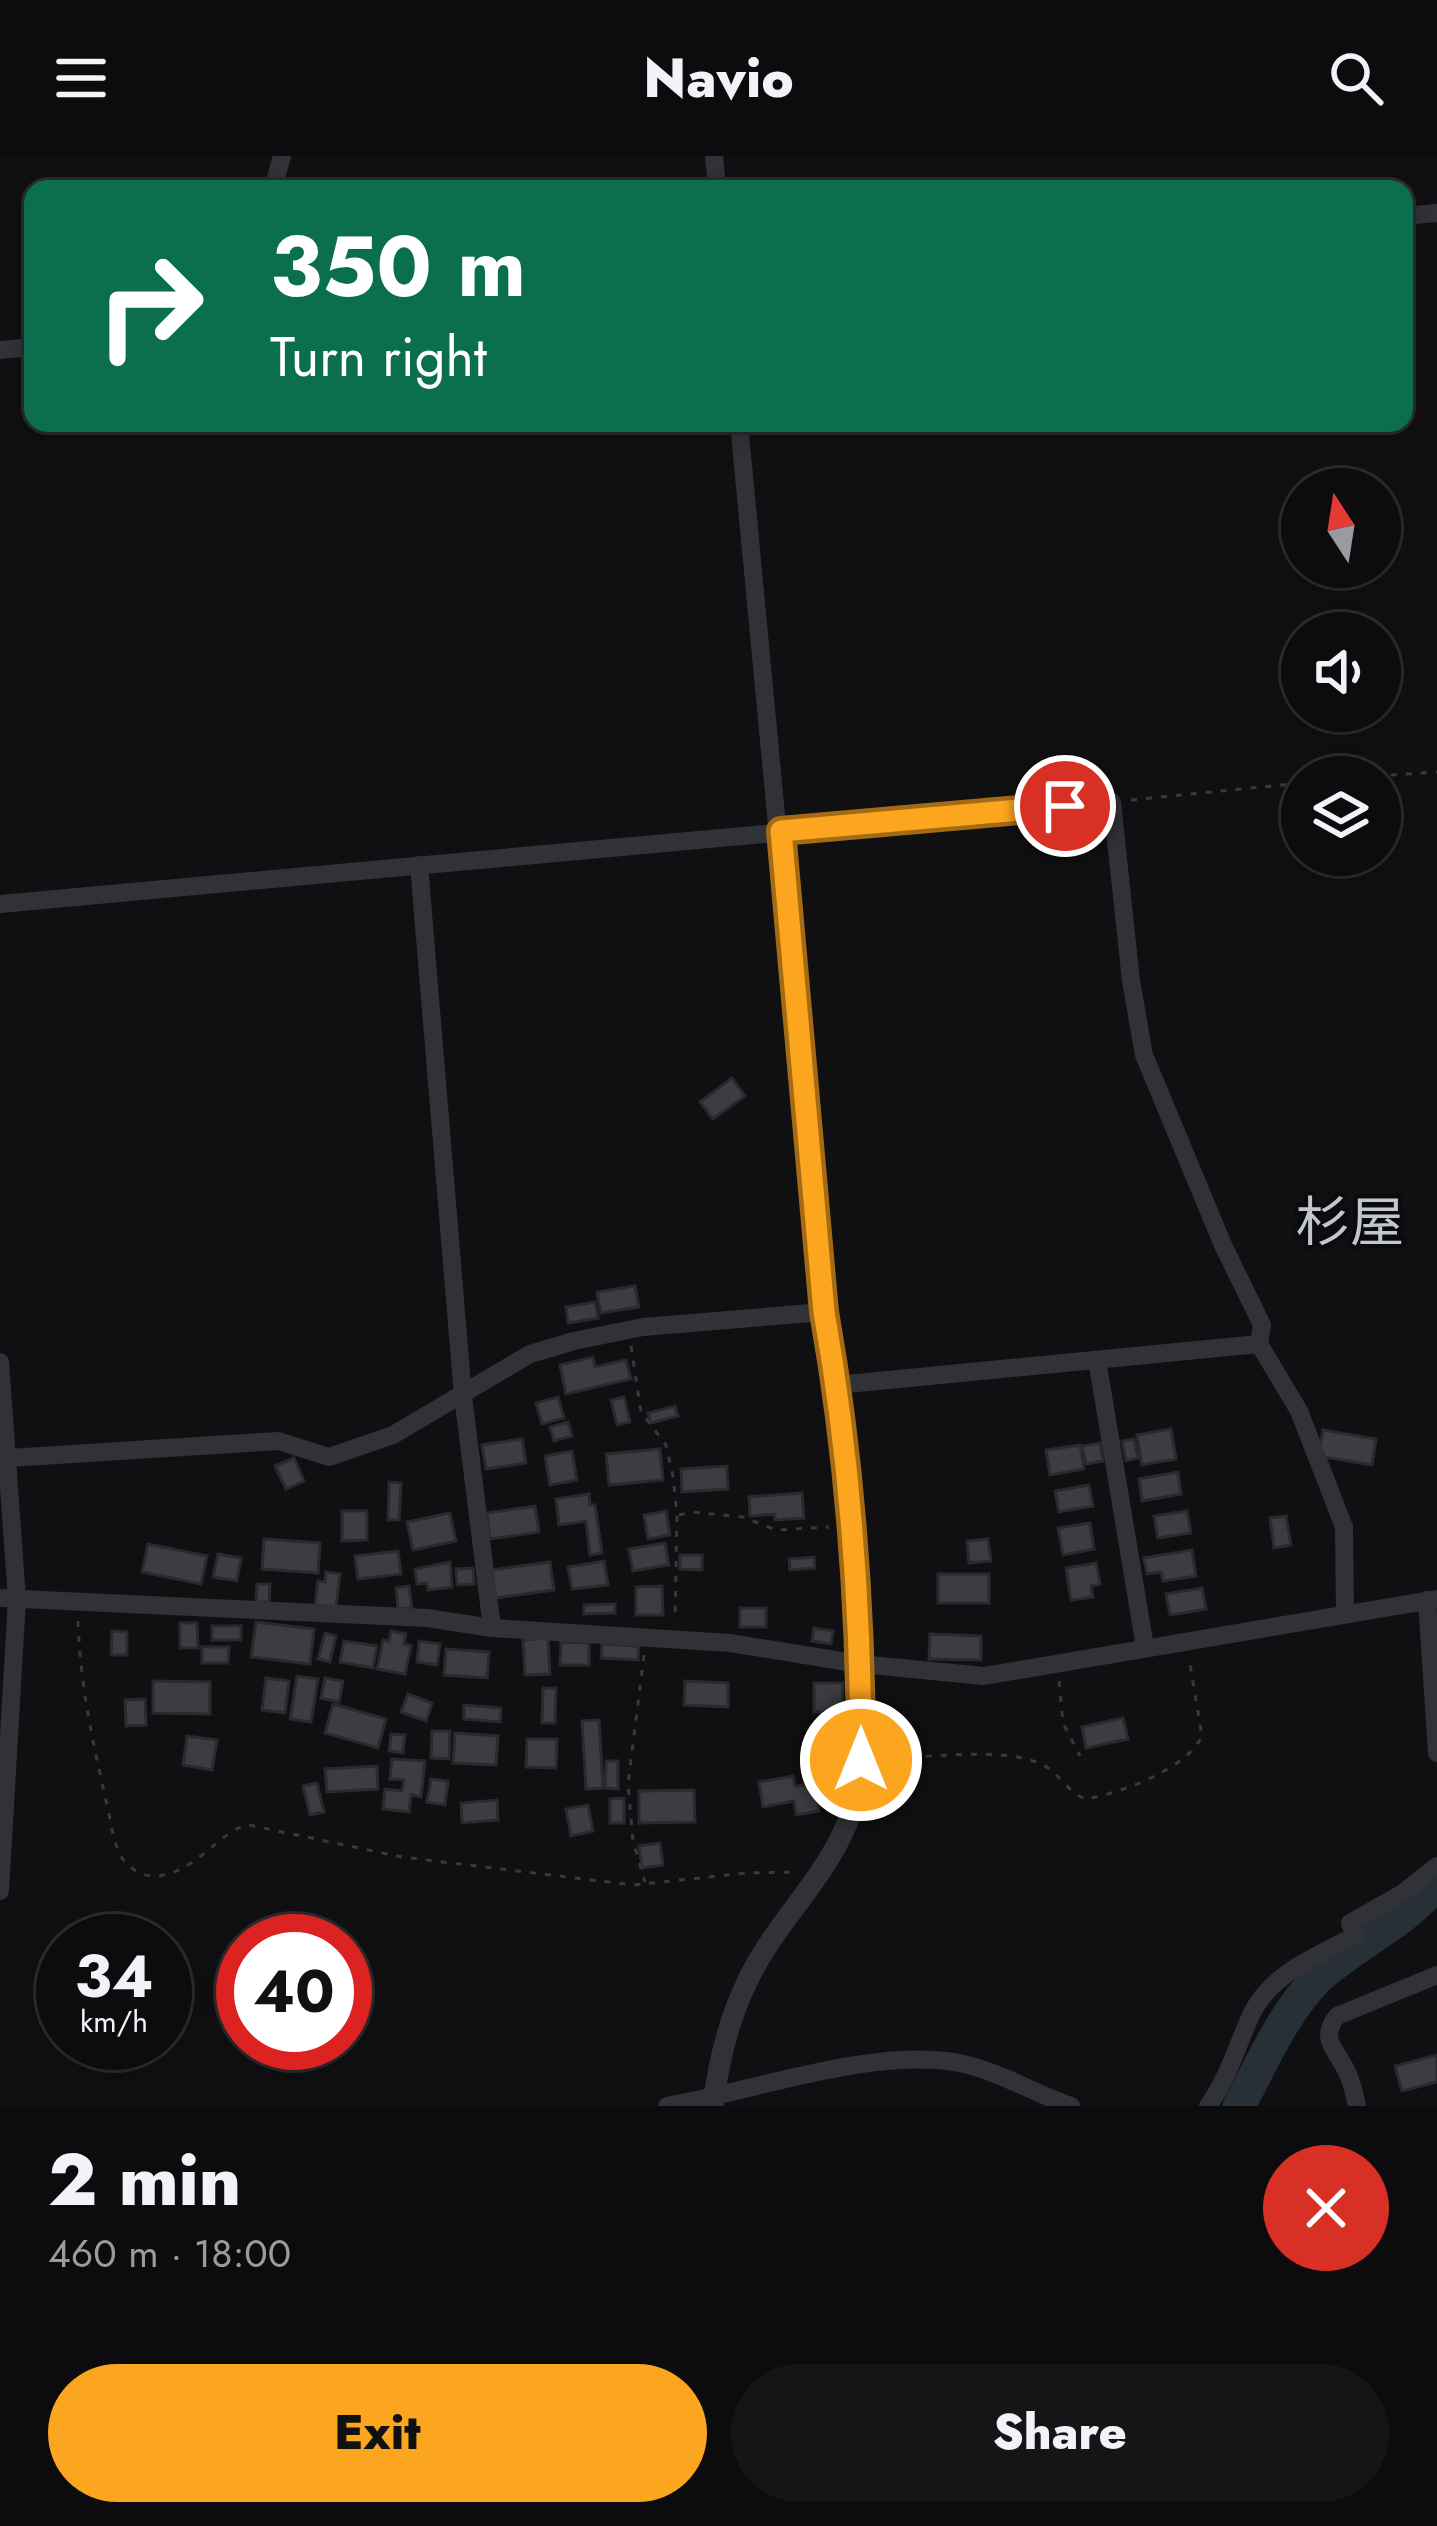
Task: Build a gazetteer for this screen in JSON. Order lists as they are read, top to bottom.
{
  "districts": ["杉屋"],
  "north": "top",
  "page": {
    "header": "Navio",
    "turn": ["350 m", "Turn right"],
    "speed": "34 km/h",
    "limit": "40",
    "heading": ["2 min", "460 m · 18:00"],
    "buttons": ["Exit", "Share"]
  }
}
